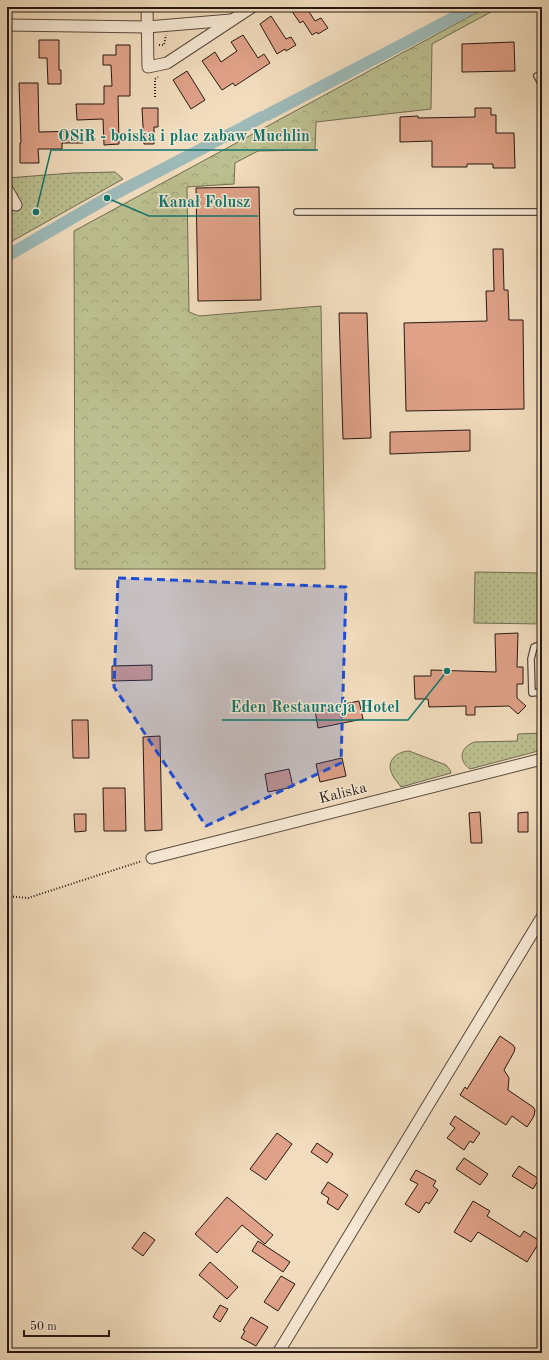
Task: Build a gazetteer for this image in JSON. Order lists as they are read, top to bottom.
{
  "streets": {
    "street": ["Kaliska"]
  },
  "places": ["Kanał Folusz", "OSiR - boiska i plac zabaw Muchlin", "Eden Restauracja Hotel"],
  "scale_bar": "50 m"
}
